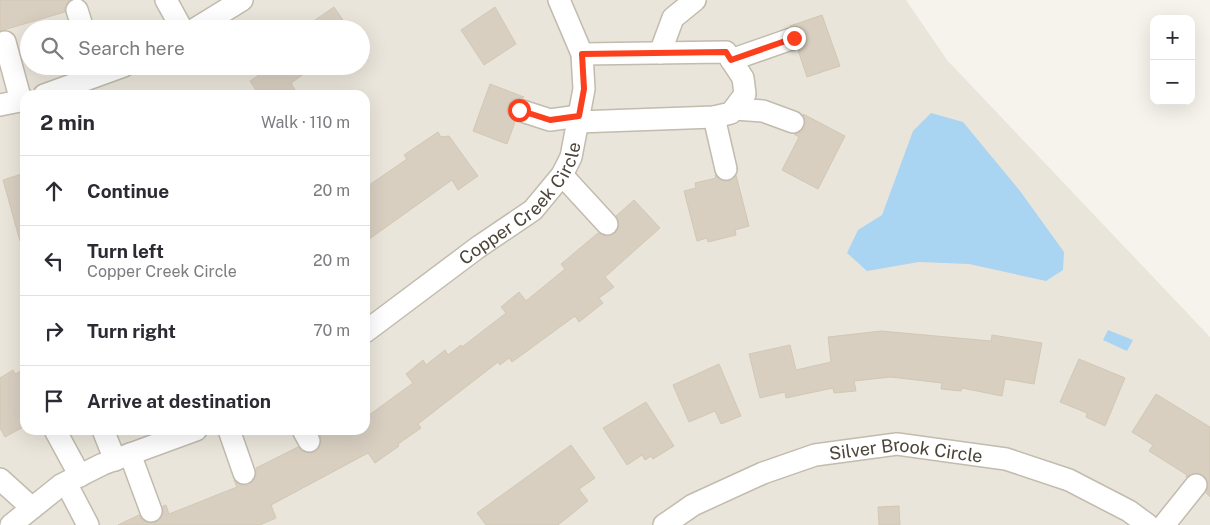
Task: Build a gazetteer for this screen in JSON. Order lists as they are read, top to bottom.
{
  "streets": {
    "street": ["Copper Creek Circle", "Silver Brook Circle"]
  },
  "page": {
    "map_buttons": ["+", "−"],
    "search": "Search here",
    "heading": ["2 min", "Walk · 110 m"],
    "list": [
      ["Continue", "20 m"],
      ["Turn left", "Copper Creek Circle", "20 m"],
      ["Turn right", "70 m"],
      "Arrive at destination"
    ]
  }
}
